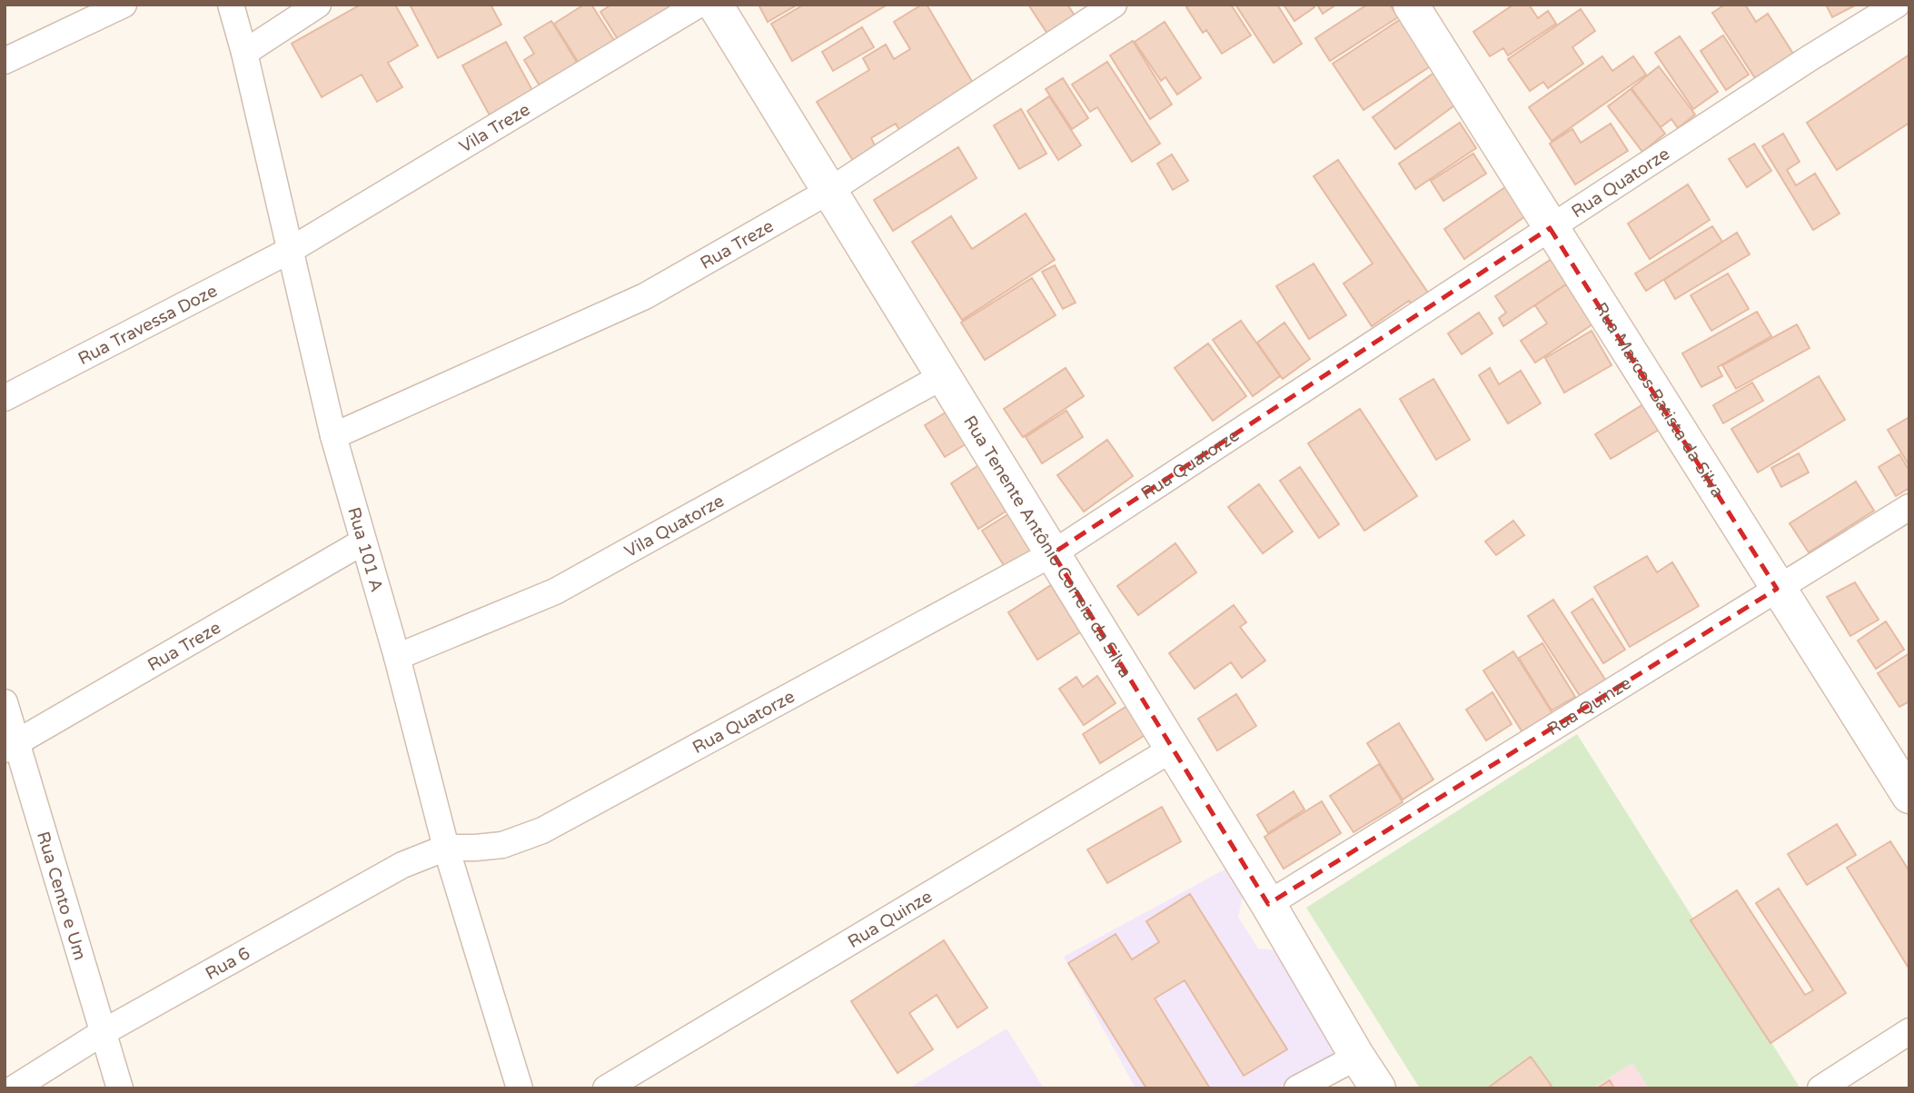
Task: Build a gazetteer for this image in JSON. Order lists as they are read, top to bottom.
{
  "streets": {
    "main road": ["Rua Marcos Batista da Silva", "Rua Tenente Antônio Correia da Silva"],
    "street": [
      "Vila Treze",
      "Rua Quatorze",
      "Rua Treze",
      "Rua Travessa Doze",
      "Vila Quatorze",
      "Rua 101 A",
      "Rua Quinze",
      "Rua Cento e Um",
      "Rua 6"
    ]
  },
  "crossings": [
    ["Vila Treze", "Rua Travessa Doze"],
    ["Vila Treze", "Rua 101 A"],
    ["Rua Quatorze", "Rua Marcos Batista da Silva"],
    ["Rua Quatorze", "Rua Tenente Antônio Correia da Silva"],
    ["Rua Quatorze", "Rua 101 A"],
    ["Rua Quatorze", "Rua 6"],
    ["Rua Treze", "Rua Tenente Antônio Correia da Silva"],
    ["Rua Treze", "Rua 101 A"],
    ["Rua Treze", "Rua Cento e Um"],
    ["Rua Travessa Doze", "Rua 101 A"],
    ["Rua Marcos Batista da Silva", "Rua Quinze"],
    ["Vila Quatorze", "Rua Tenente Antônio Correia da Silva"],
    ["Vila Quatorze", "Rua 101 A"],
    ["Rua Tenente Antônio Correia da Silva", "Rua Quinze"],
    ["Rua 101 A", "Rua 6"],
    ["Rua Cento e Um", "Rua 6"]
  ]
}
